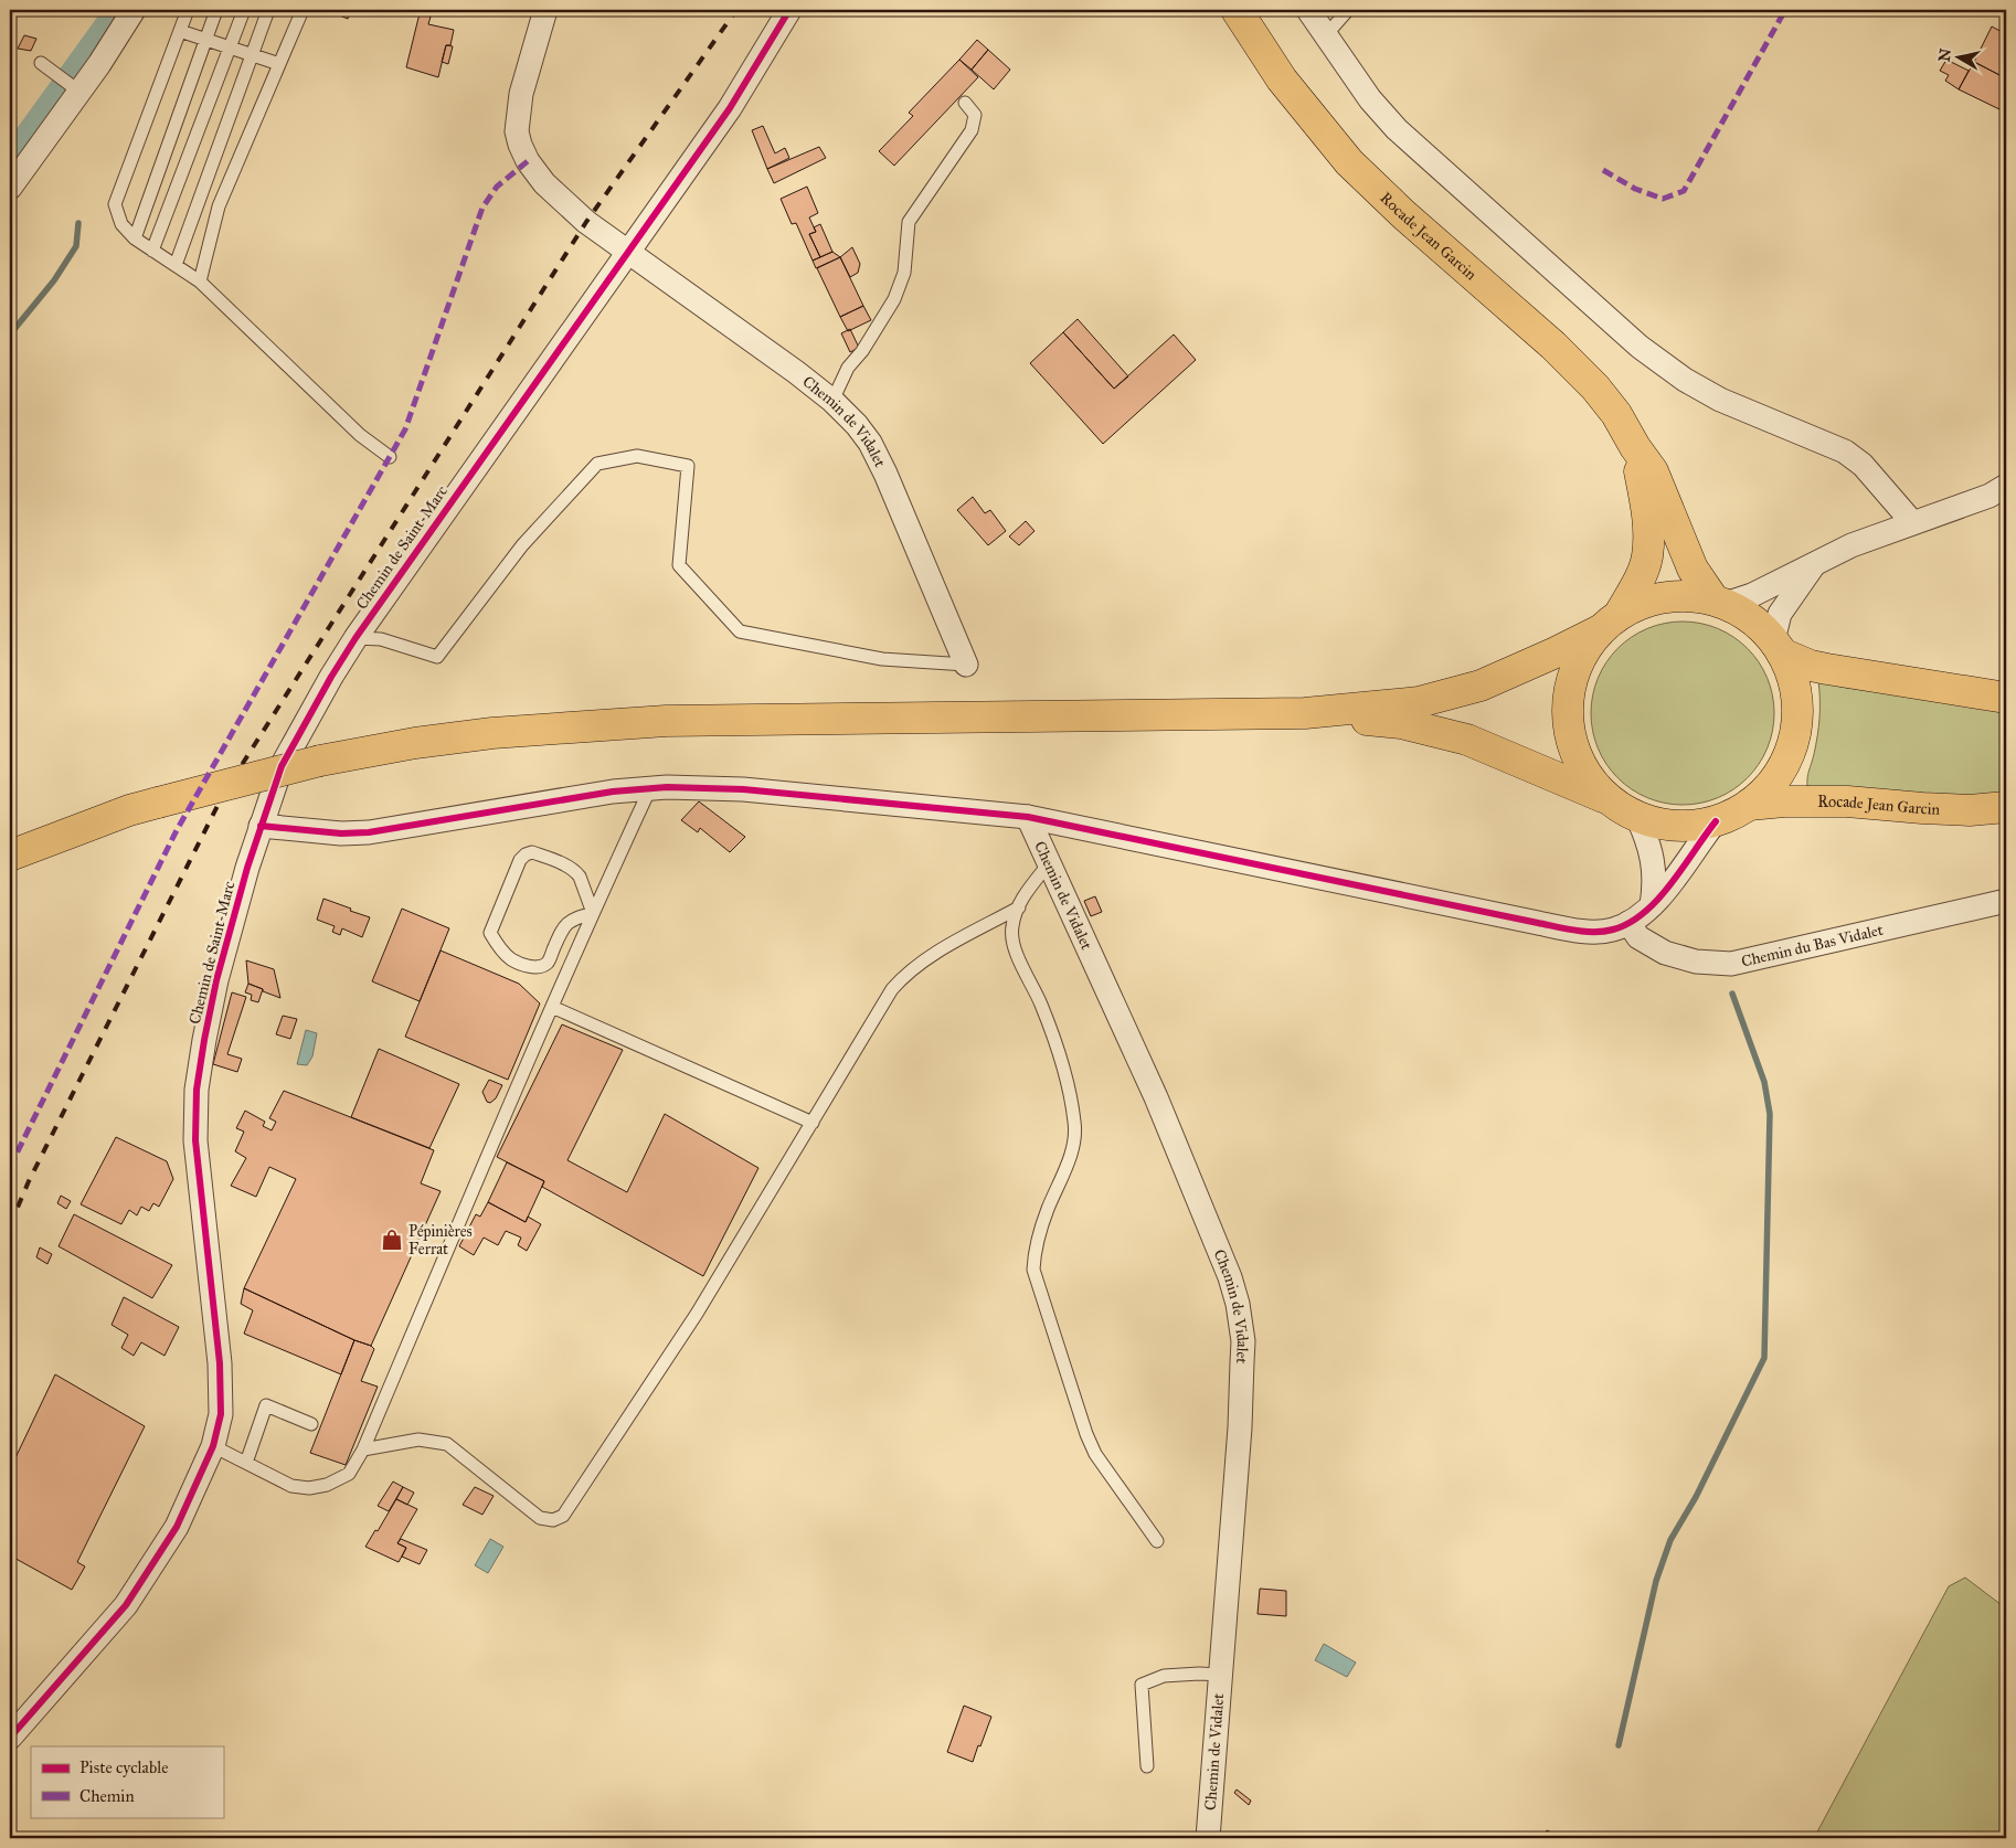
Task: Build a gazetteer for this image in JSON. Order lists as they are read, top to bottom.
{
  "streets": {
    "main road": ["Rocade Jean Garcin"],
    "street": ["Chemin de Vidalet", "Chemin de Saint-Marc", "Chemin du Bas Vidalet"]
  },
  "crossings": [
    ["Chemin de Vidalet", "Chemin de Saint-Marc"]
  ],
  "places": {
    "shop": ["Pépinières Ferrat"]
  },
  "legend": ["Piste cyclable", "Chemin"],
  "north": "left"
}
